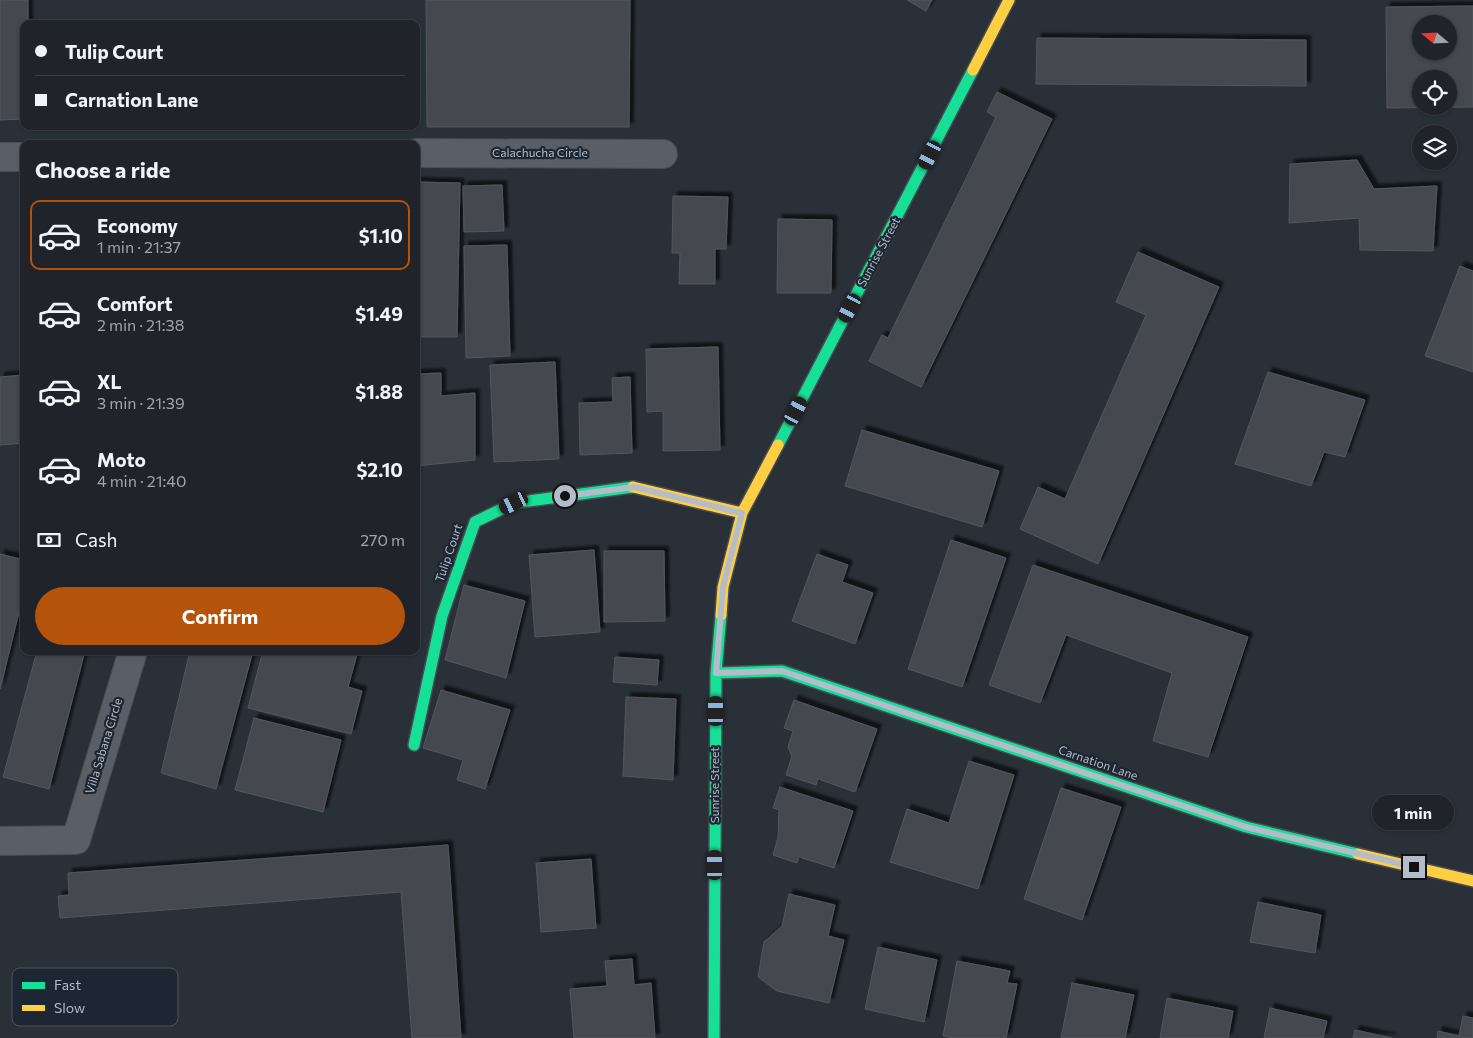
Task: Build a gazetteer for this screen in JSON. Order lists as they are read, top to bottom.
{
  "streets": {
    "street": [
      "Calachucha Circle",
      "Sunrise Street",
      "Tulip Court",
      "Villa Sabana Circle",
      "Carnation Lane"
    ]
  },
  "crossings": [
    ["Sunrise Street", "Tulip Court"],
    ["Sunrise Street", "Carnation Lane"]
  ],
  "legend": ["Fast", "Slow"],
  "north": "left",
  "page": {
    "banner": ["Tulip Court", "Carnation Lane"],
    "heading": "Choose a ride",
    "list": [
      {
        "name": "Economy",
        "note": "1 min · 21:37",
        "value": "$1.10"
      },
      {
        "name": "Comfort",
        "note": "2 min · 21:38",
        "value": "$1.49"
      },
      {
        "name": "XL",
        "note": "3 min · 21:39",
        "value": "$1.88"
      },
      {
        "name": "Moto",
        "note": "4 min · 21:40",
        "value": "$2.10"
      }
    ],
    "pay": ["Cash", "270 m"],
    "buttons": "Confirm",
    "bubble": "1 min"
  }
}
